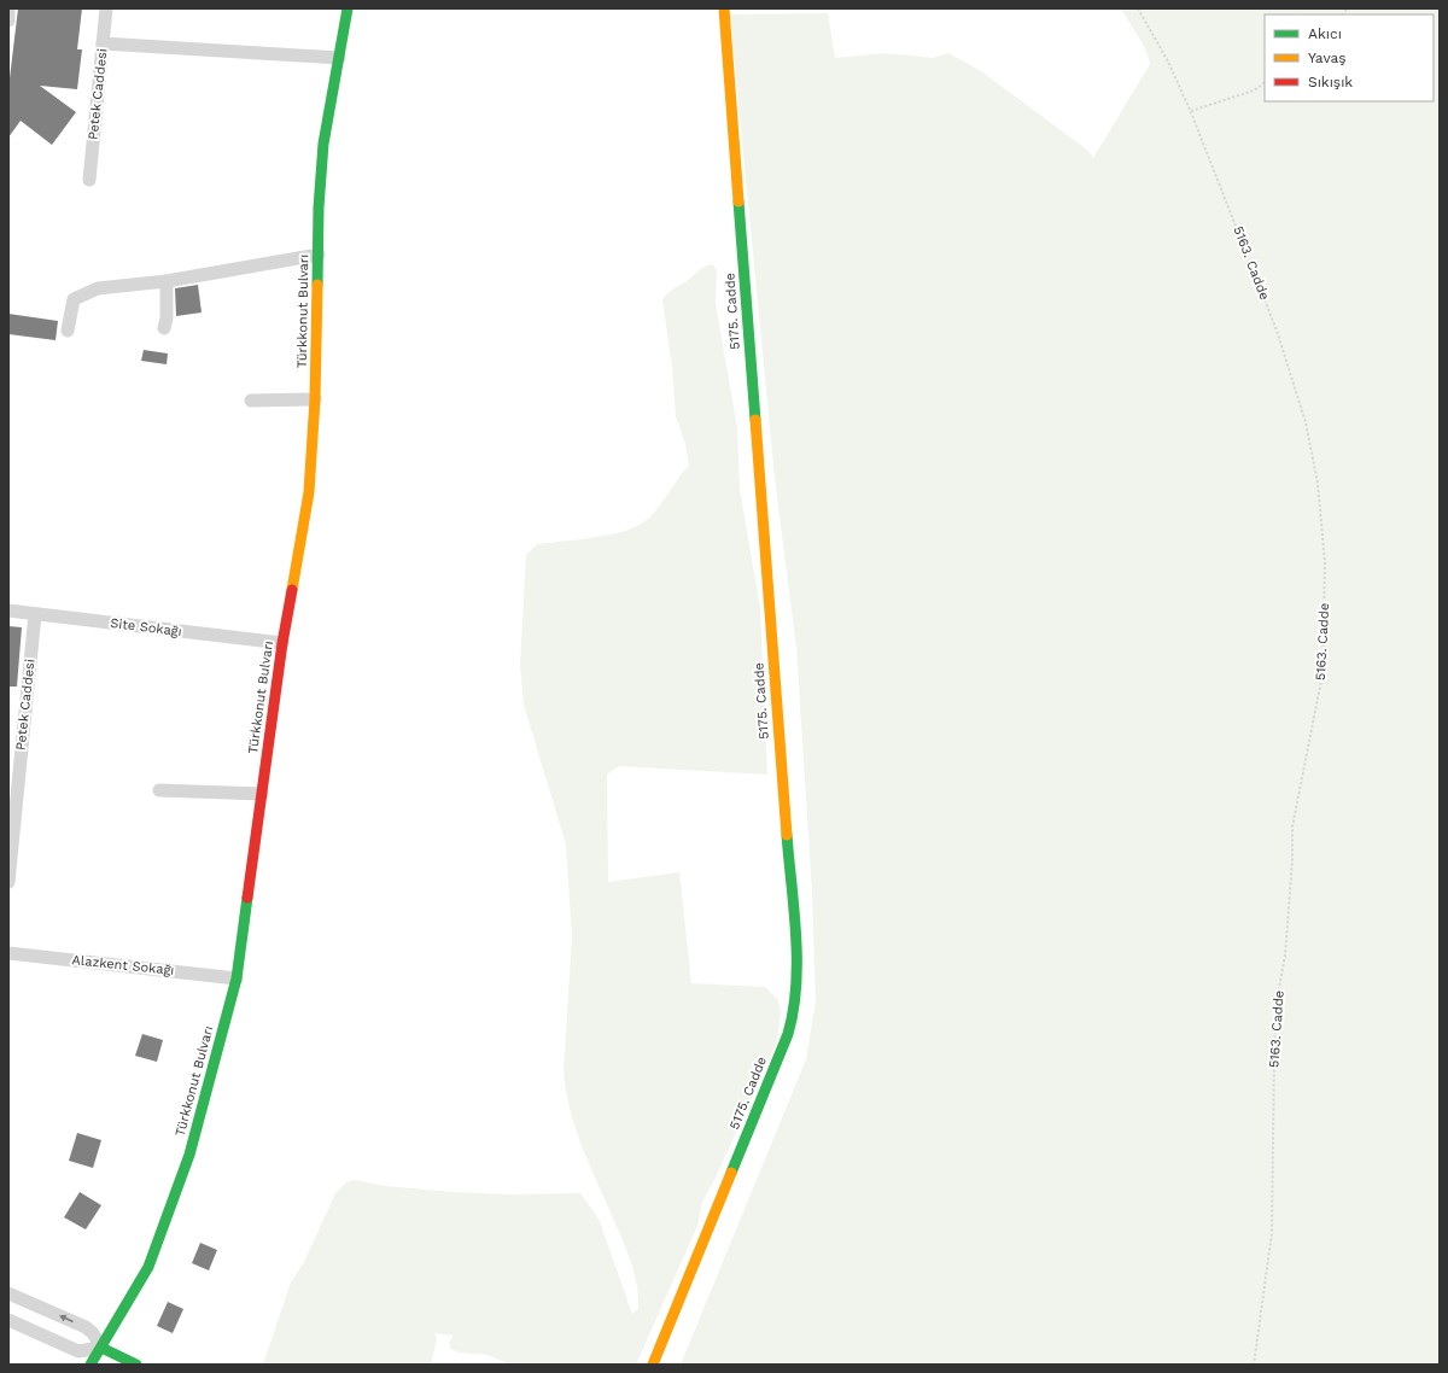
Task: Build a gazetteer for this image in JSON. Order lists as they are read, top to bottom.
{
  "streets": {
    "street": [
      "Petek Caddesi",
      "Türkkonut Bulvarı",
      "5175. Cadde",
      "Site Sokağı",
      "Alazkent Sokağı"
    ],
    "path": ["5163. Cadde"]
  },
  "crossings": [
    ["Petek Caddesi", "Site Sokağı"],
    ["Türkkonut Bulvarı", "Site Sokağı"],
    ["Türkkonut Bulvarı", "Alazkent Sokağı"]
  ],
  "legend": ["Akıcı", "Yavaş", "Sıkışık"]
}
